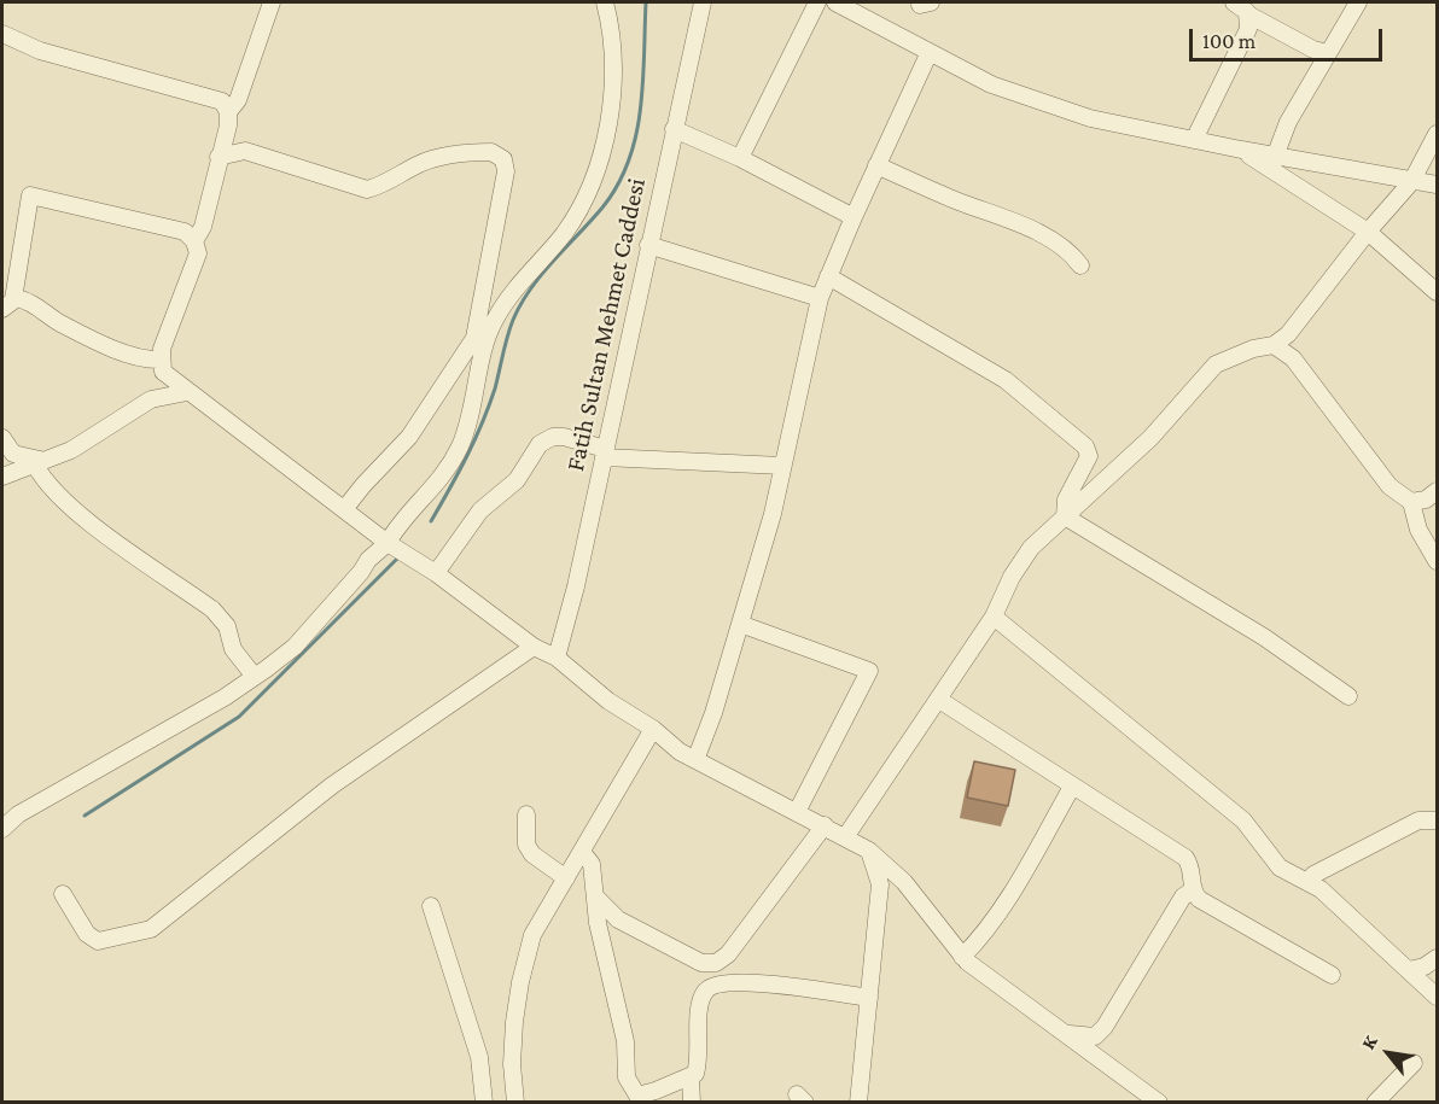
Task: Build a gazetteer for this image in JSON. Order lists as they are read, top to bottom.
{
  "streets": {
    "street": ["Fatih Sultan Mehmet Caddesi"]
  },
  "scale_bar": "100 m",
  "north": "top left"
}
